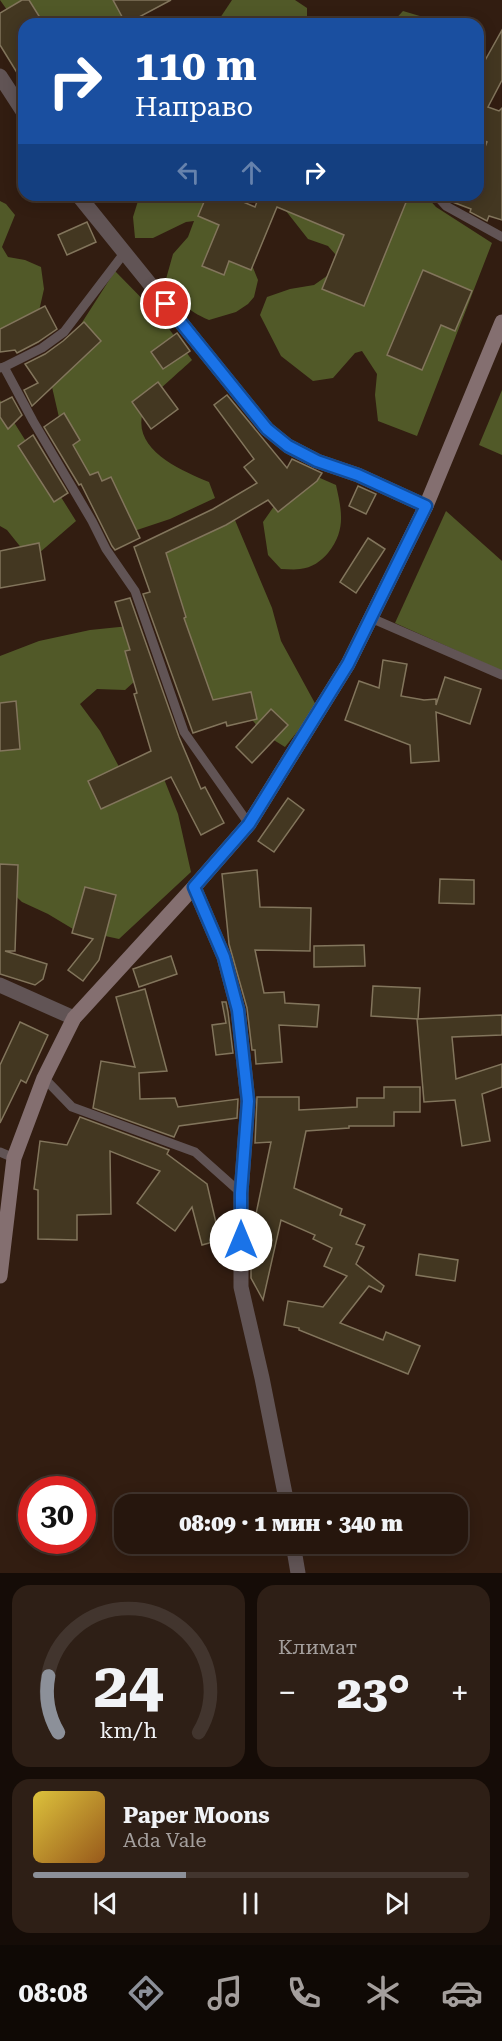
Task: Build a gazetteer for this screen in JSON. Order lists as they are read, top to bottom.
{
  "page": {
    "turn": ["110 m", "Направо"],
    "limit": "30",
    "trip": "08:09 · 1 мин · 340 m",
    "tile": "Климат",
    "heat": ["−", "23°", "+"],
    "song": ["Paper Moons", "Ada Vale"],
    "tabs": "08:08",
    "gauge": ["24", "km/h"]
  }
}
